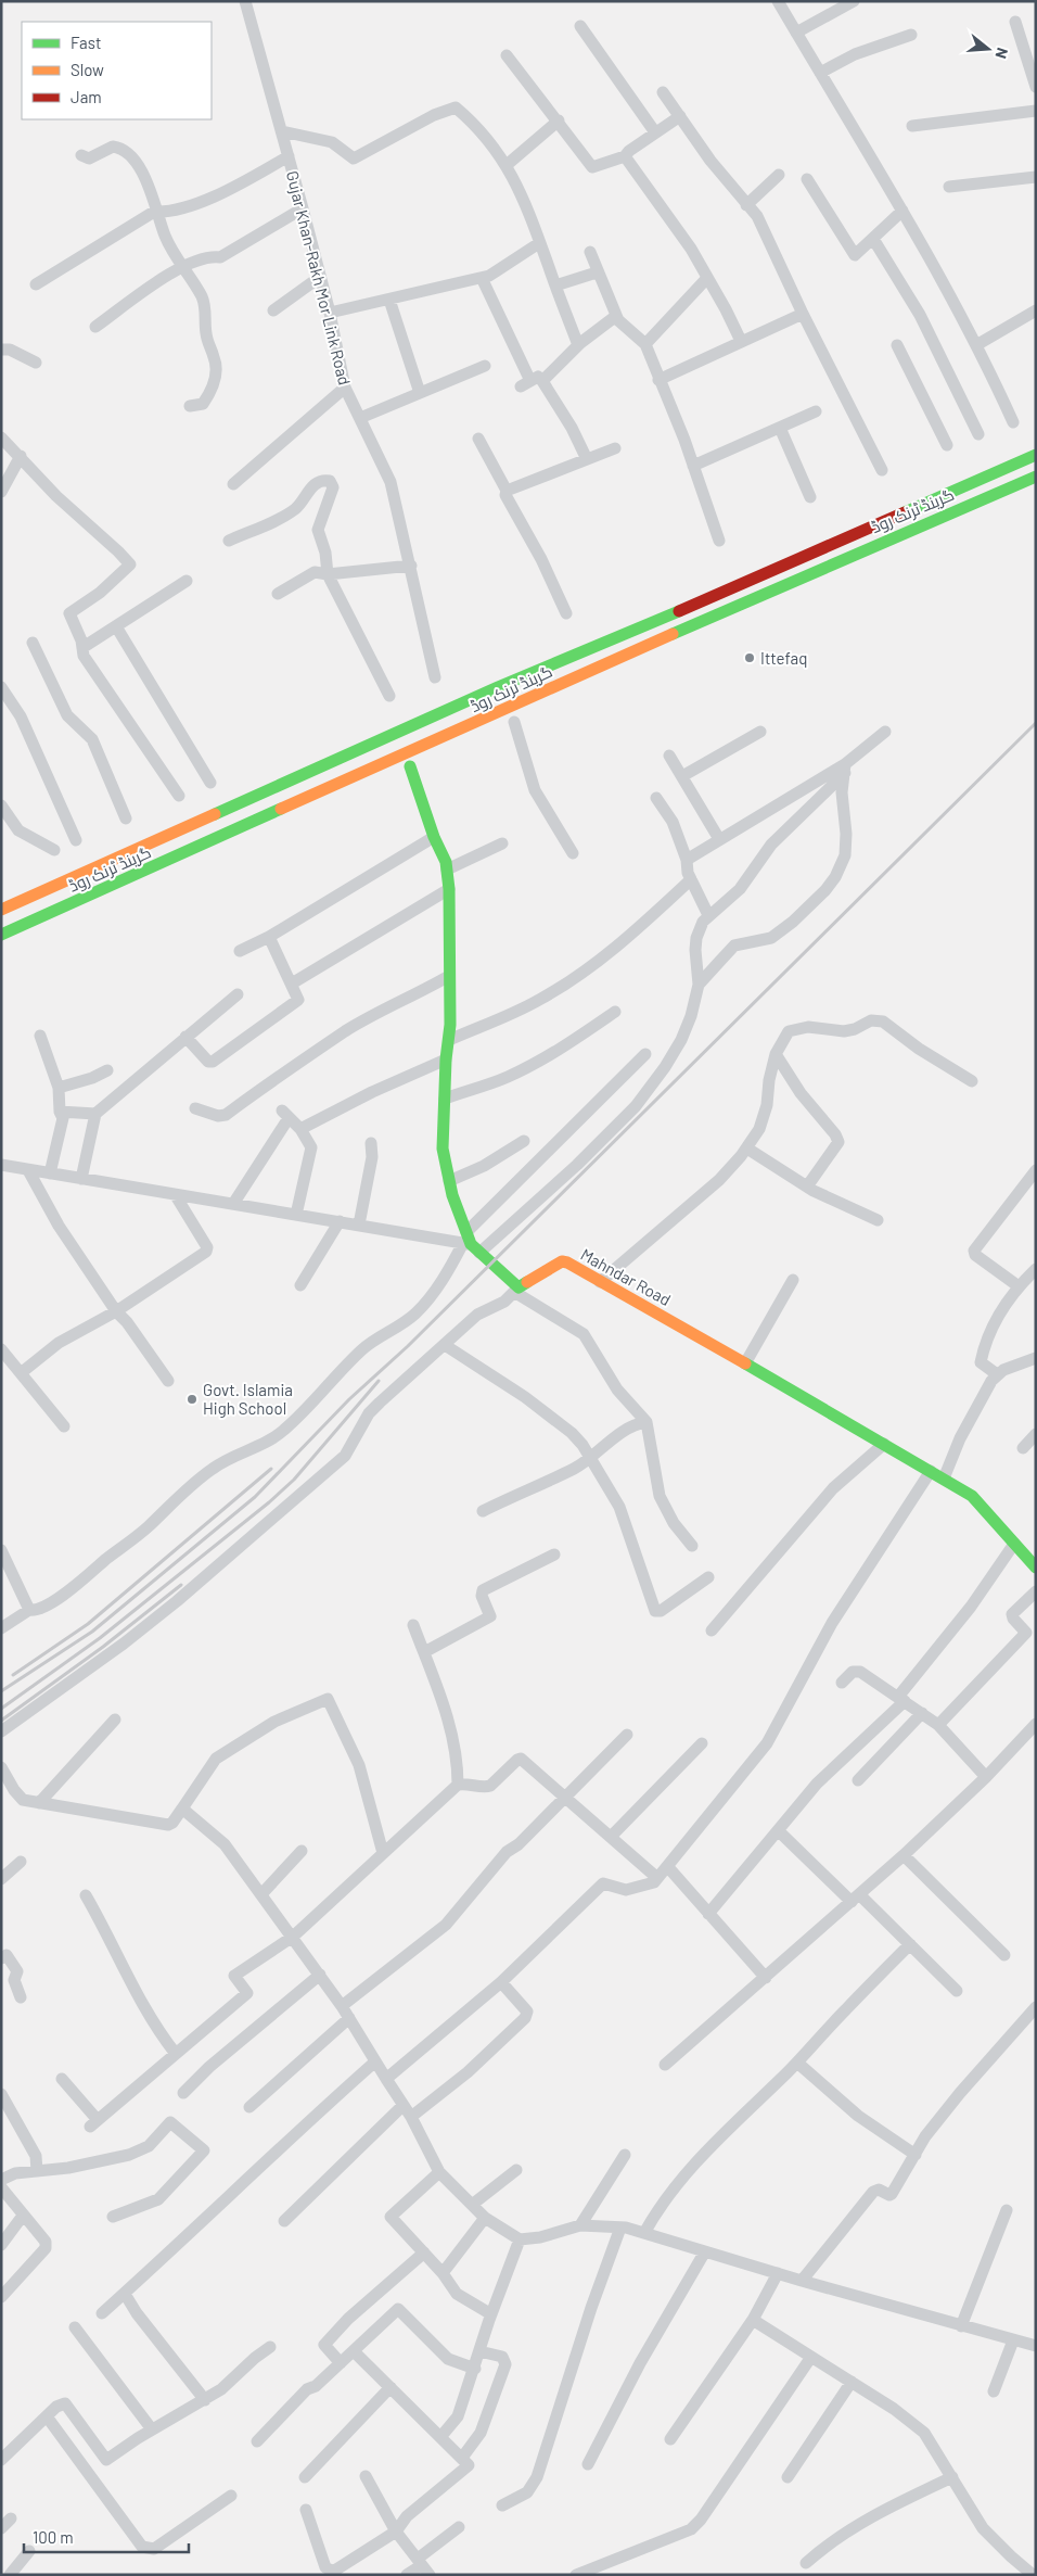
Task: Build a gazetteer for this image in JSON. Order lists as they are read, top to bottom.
{
  "streets": {
    "main road": ["گرینڈ ٹرنک روڈ", "Mahndar Road"],
    "street": ["Gujar Khan-Rakh Mor Link Road"]
  },
  "places": ["Ittefaq", "Govt. Islamia High School"],
  "legend": ["Fast", "Slow", "Jam"],
  "scale_bar": "100 m",
  "north": "right"
}
